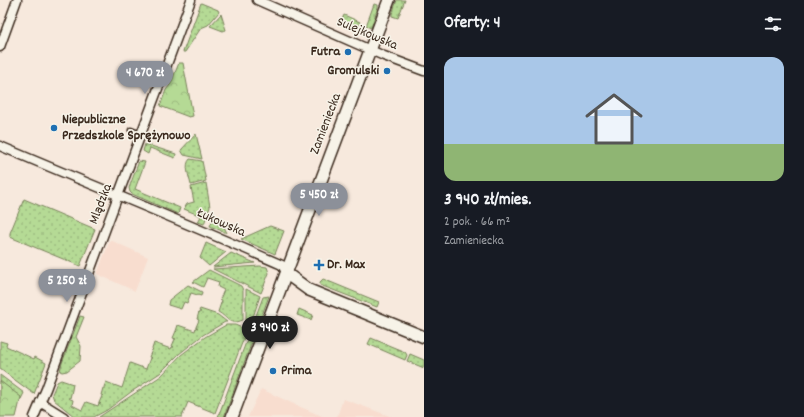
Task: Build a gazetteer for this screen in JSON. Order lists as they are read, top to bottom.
{
  "streets": {
    "street": [
      "Sulejkowska",
      "Zamieniecka",
      "Mlądzka",
      "Łukowska"
    ]
  },
  "crossings": [
    ["Sulejkowska", "Zamieniecka"],
    ["Zamieniecka", "Łukowska"],
    ["Mlądzka", "Łukowska"]
  ],
  "places": {
    "other": [
      "Futra",
      "Gromulski",
      "Niepubliczne Przedszkole Sprężynowo",
      "Prima"
    ],
    "health": ["Dr. Max"]
  },
  "page": {
    "heading": "Oferty: 4",
    "list": [
      {
        "name": "3 940 zł/mies.",
        "note": "2 pok. · 66 m² · Zamieniecka"
      }
    ],
    "price": [
      "4 670 zł",
      "5 450 zł",
      "5 250 zł",
      "3 940 zł"
    ]
  }
}
